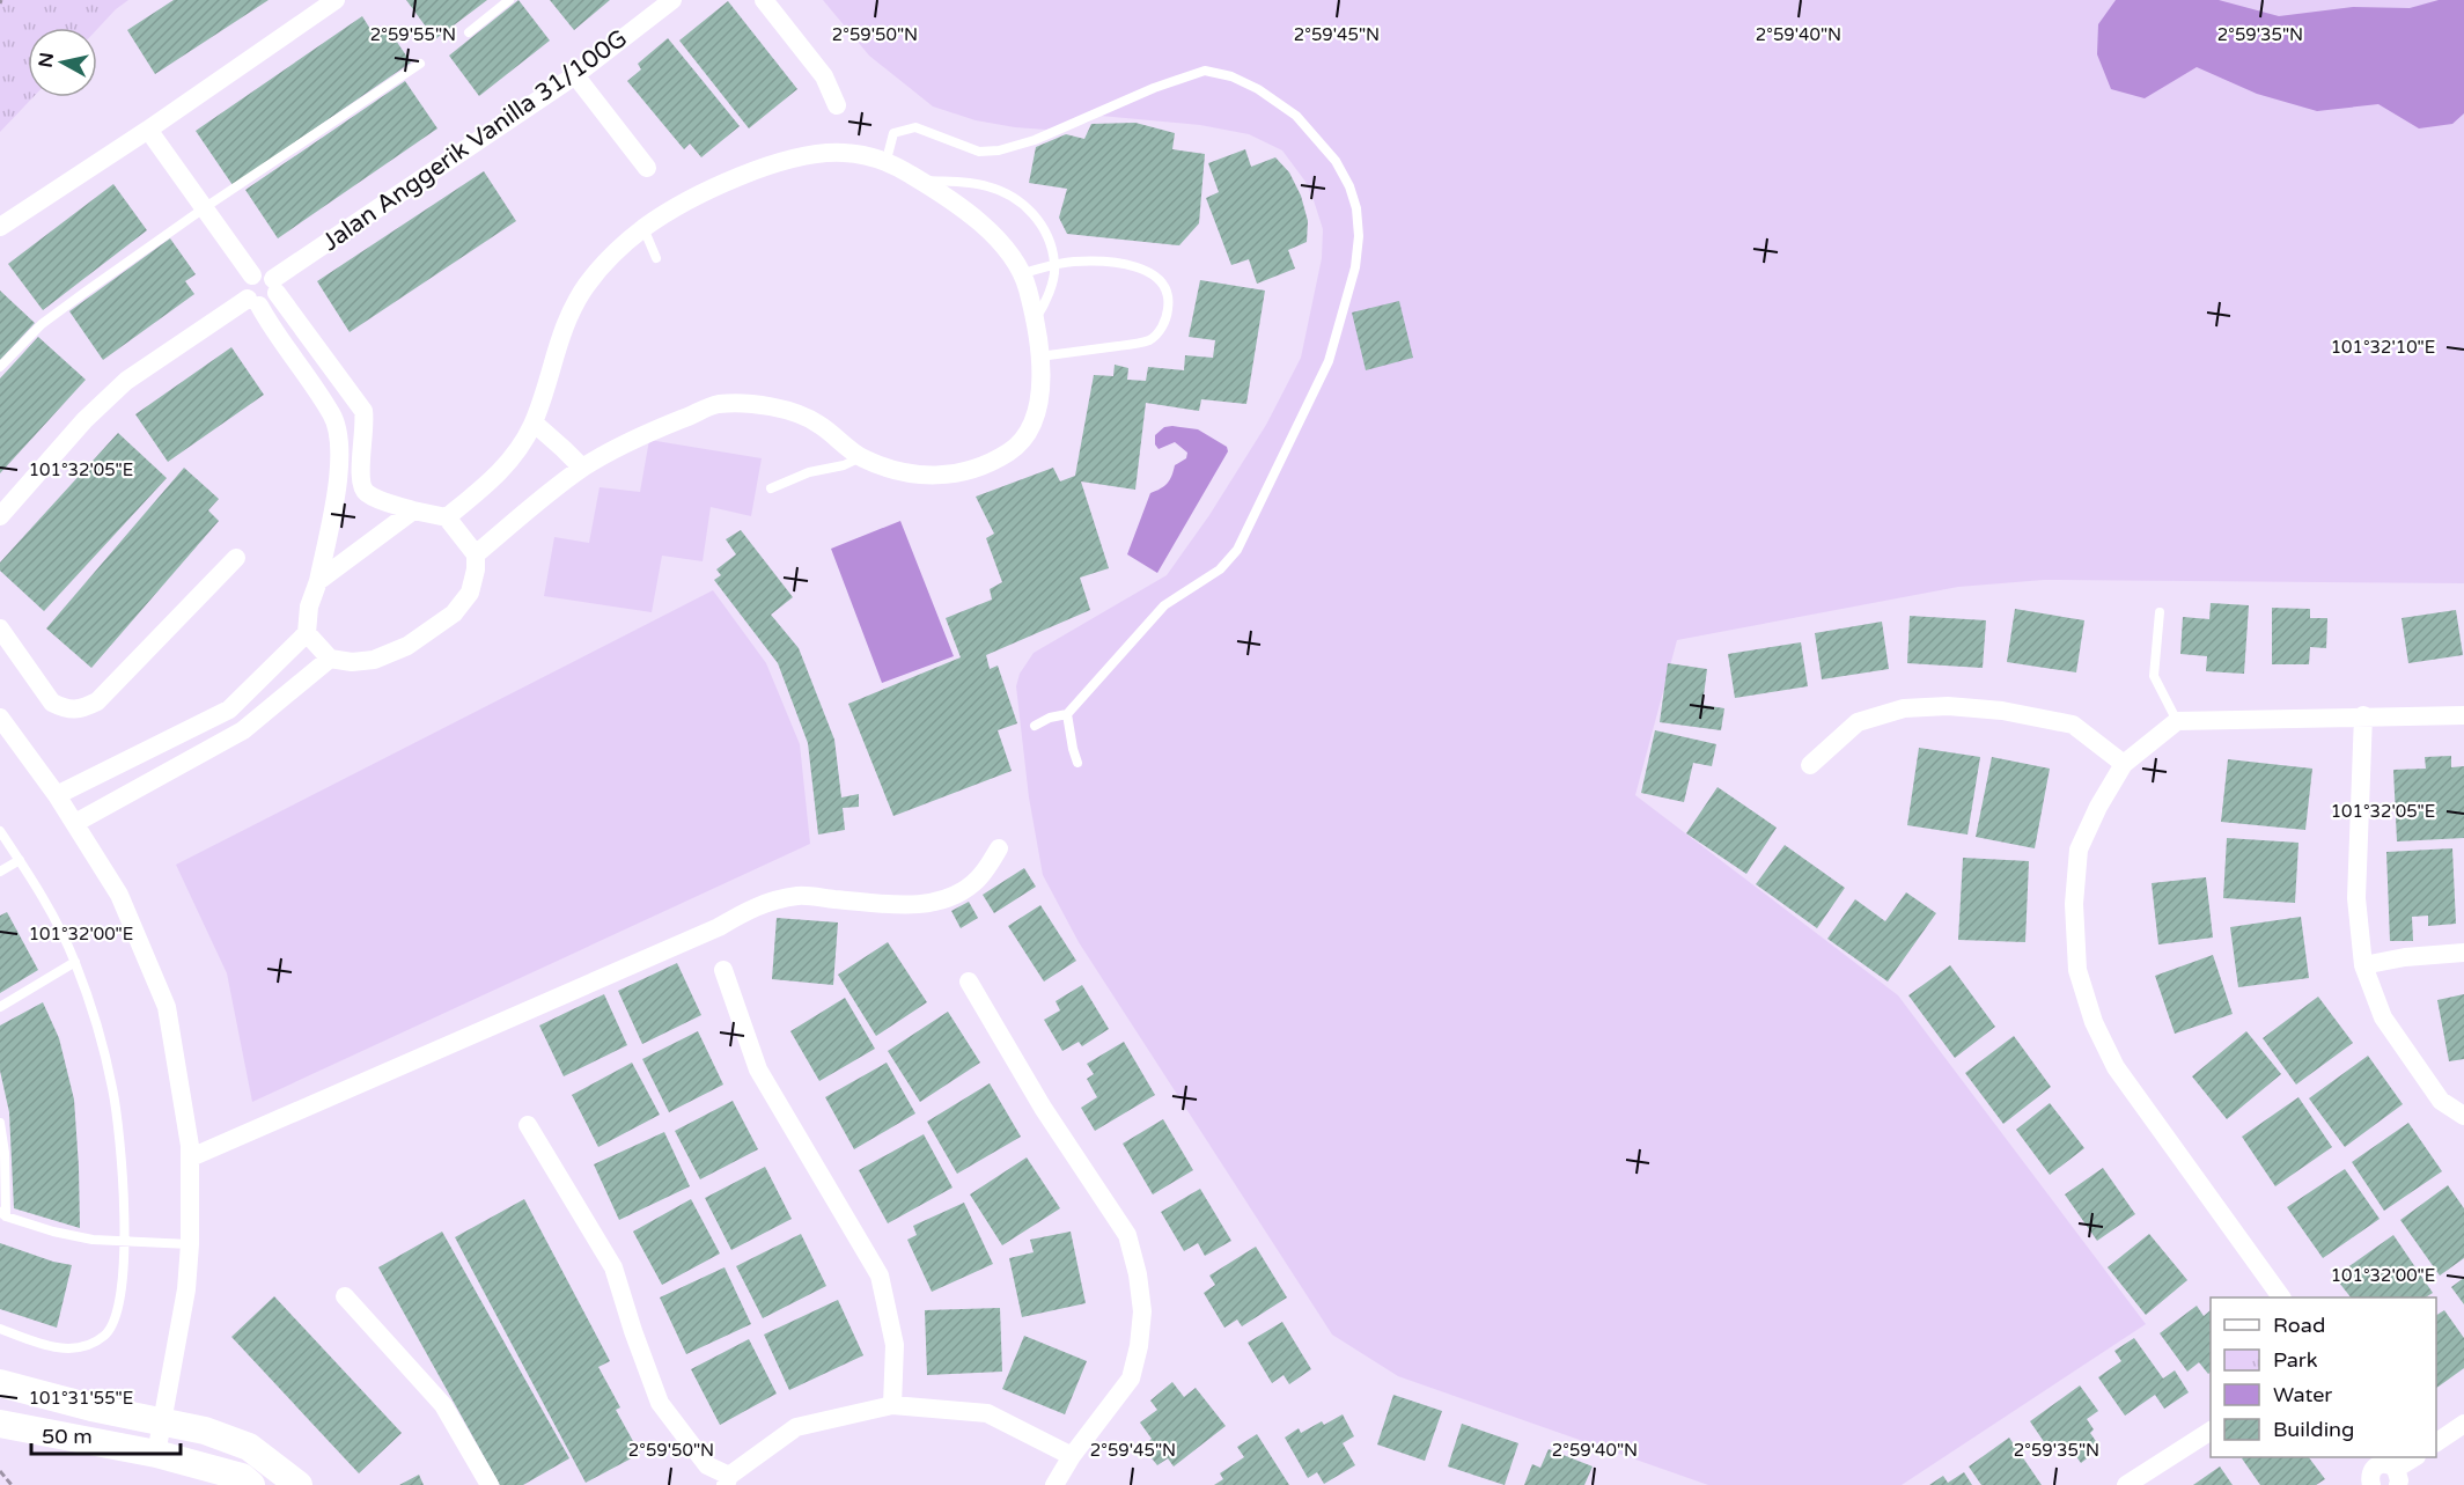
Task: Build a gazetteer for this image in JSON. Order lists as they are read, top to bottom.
{
  "streets": {
    "street": ["Jalan Anggerik Vanilla 31/100G"]
  },
  "legend": [
    "Road",
    "Park",
    "Water",
    "Building"
  ],
  "scale_bar": "50 m",
  "north": "left",
  "coordinates": [
    "2°59'55\"N",
    "2°59'50\"N",
    "2°59'45\"N",
    "2°59'40\"N",
    "2°59'35\"N",
    "101°32'10\"E",
    "101°32'05\"E",
    "101°32'00\"E",
    "101°31'55\"E"
  ]
}
